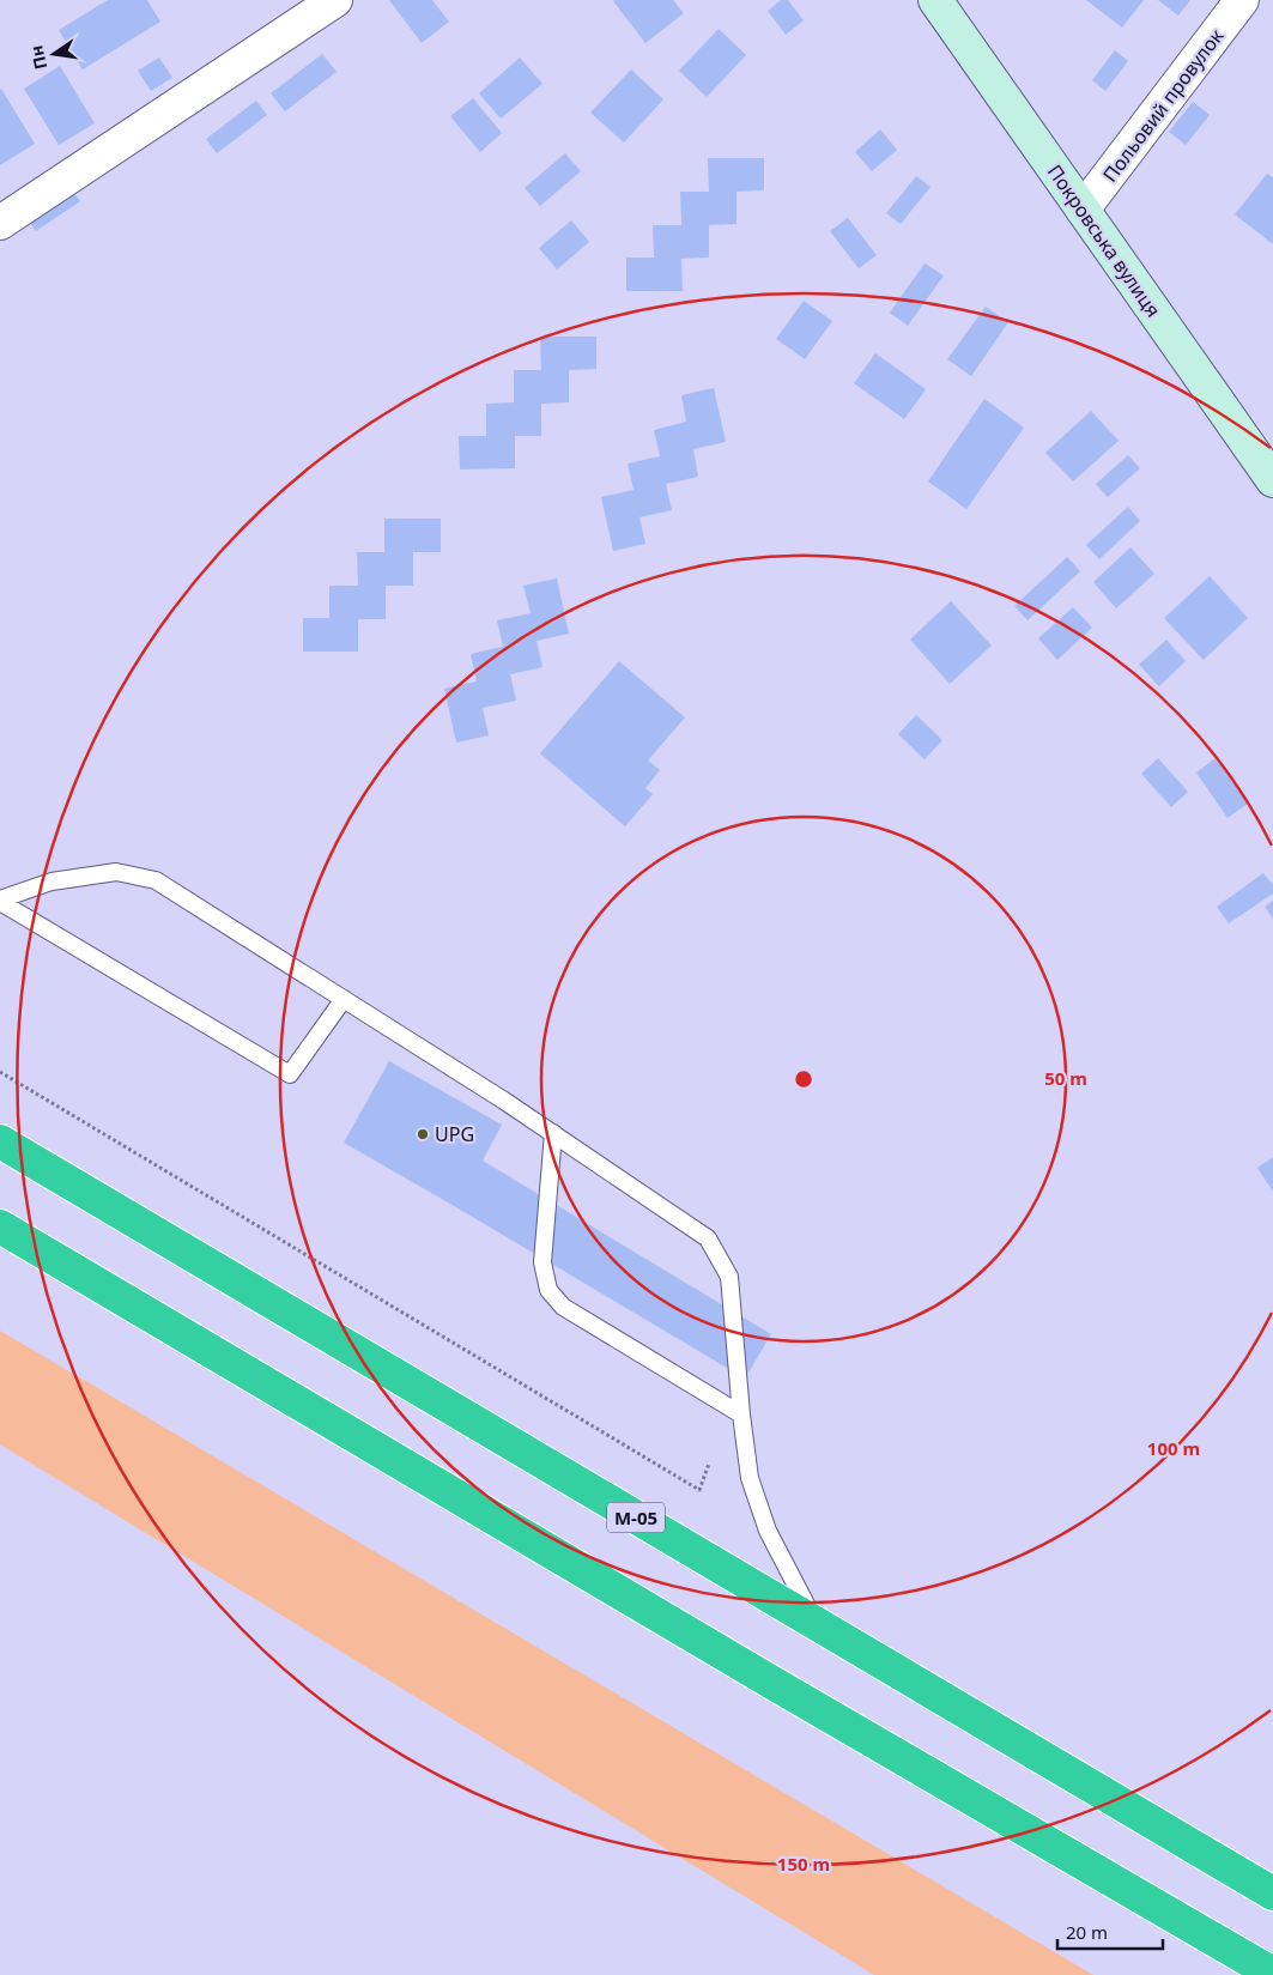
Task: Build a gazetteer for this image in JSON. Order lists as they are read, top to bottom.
{
  "streets": {
    "highway": ["М-05"],
    "street": ["Польовий провулок", "Покровська вулиця"]
  },
  "crossings": [
    ["Польовий провулок", "Покровська вулиця"]
  ],
  "places": ["UPG"],
  "scale_bar": "20 m",
  "north": "left",
  "rings": ["50 m", "100 m", "150 m"]
}
